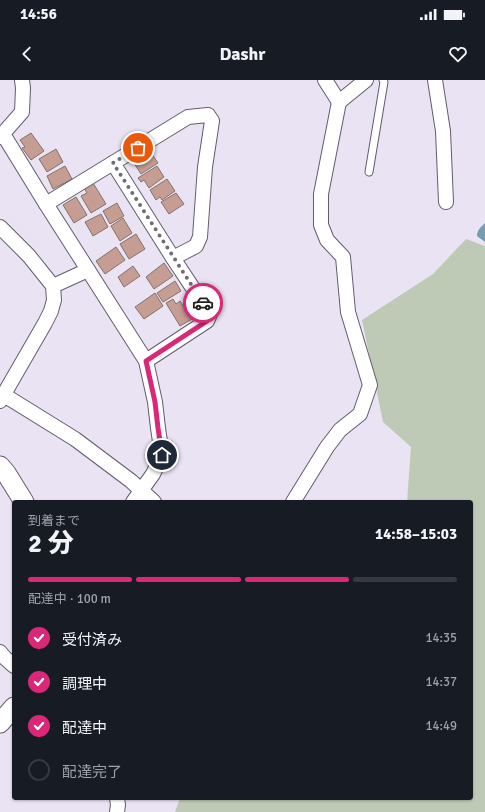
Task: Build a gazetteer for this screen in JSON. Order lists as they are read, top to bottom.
{
  "page": {
    "status": "14:56",
    "header": "Dashr",
    "heading": ["2 分", "到着まで", "14:58–15:03"],
    "bar": "配達中 · 100 m",
    "list": [
      ["受付済み", "14:35"],
      ["調理中", "14:37"],
      ["配達中", "14:49"],
      "配達完了"
    ]
  }
}
